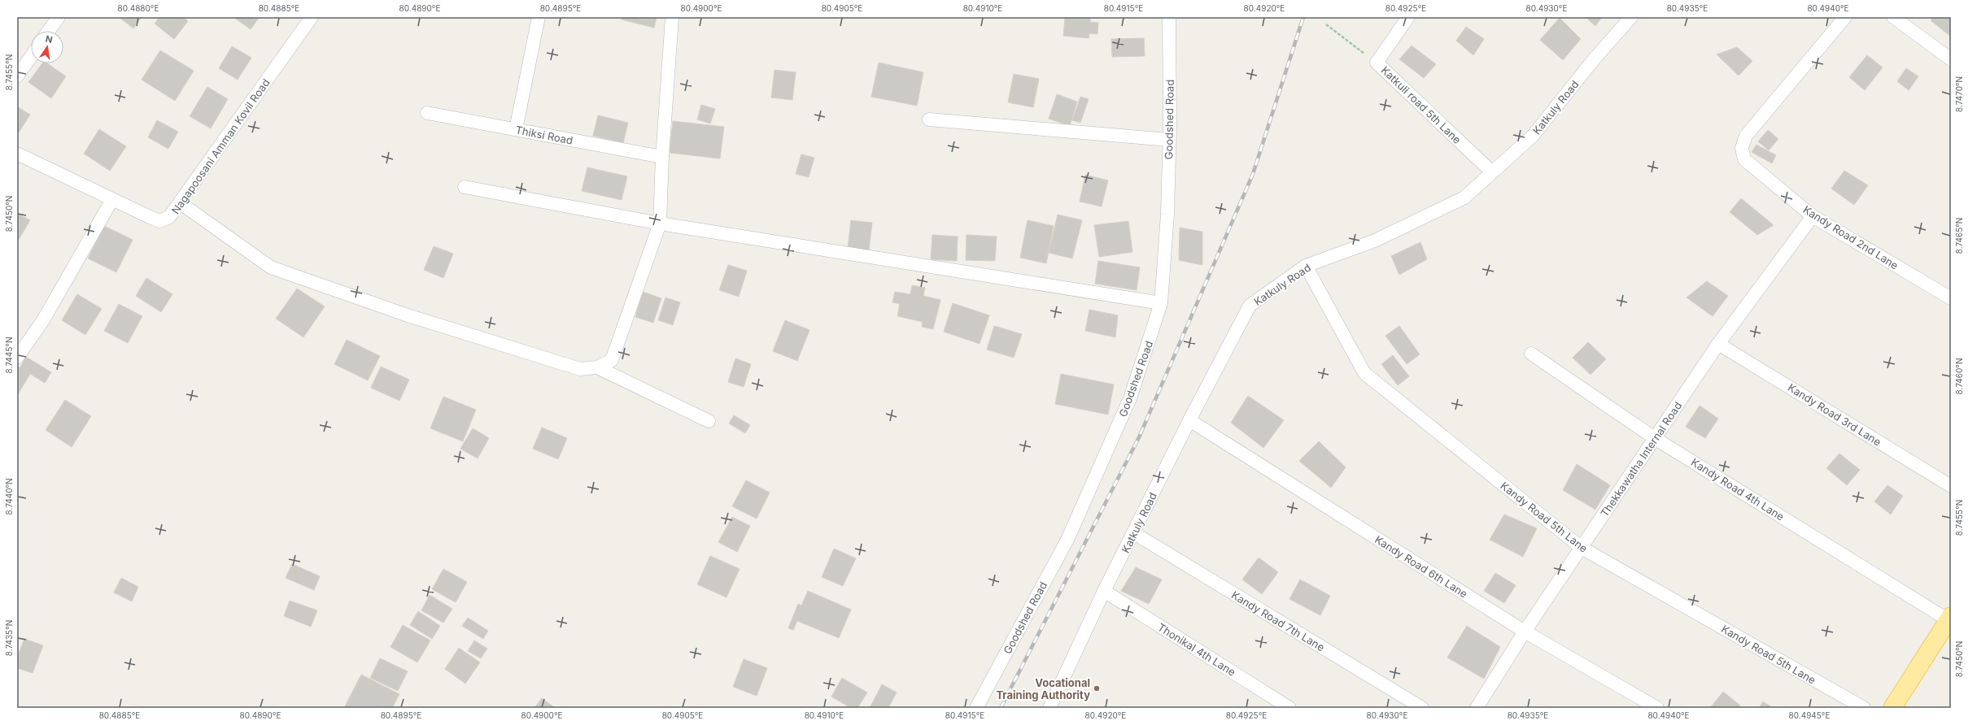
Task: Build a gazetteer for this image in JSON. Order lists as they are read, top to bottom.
{
  "streets": {
    "street": [
      "Katkuli road 5th Lane",
      "Katkuly Road",
      "Goodshed Road",
      "Thiksi Road",
      "Nagapoosani Amman Kovil Road",
      "Kandy Road 2nd Lane",
      "Kandy Road 3rd Lane",
      "Thekkawatha Internal Road",
      "Kandy Road 4th Lane",
      "Kandy Road 5th Lane",
      "Kandy Road 6th Lane",
      "Kandy Road 7th Lane",
      "Thonikal 4th Lane"
    ]
  },
  "crossings": [
    ["Katkuli road 5th Lane", "Katkuly Road"],
    ["Katkuly Road", "Kandy Road 5th Lane"],
    ["Katkuly Road", "Kandy Road 6th Lane"],
    ["Katkuly Road", "Kandy Road 7th Lane"],
    ["Katkuly Road", "Thonikal 4th Lane"],
    ["Kandy Road 2nd Lane", "Thekkawatha Internal Road"],
    ["Kandy Road 3rd Lane", "Thekkawatha Internal Road"],
    ["Thekkawatha Internal Road", "Kandy Road 4th Lane"],
    ["Thekkawatha Internal Road", "Kandy Road 5th Lane"],
    ["Thekkawatha Internal Road", "Kandy Road 6th Lane"]
  ],
  "places": ["Vocational Training Authority"],
  "north": "top",
  "coordinates": [
    "80.4880°E",
    "80.4885°E",
    "80.4890°E",
    "80.4895°E",
    "80.4900°E",
    "80.4905°E",
    "80.4910°E",
    "80.4915°E",
    "80.4920°E",
    "80.4925°E",
    "80.4930°E",
    "80.4935°E",
    "80.4940°E",
    "8.7455°N",
    "8.7470°N",
    "8.7450°N",
    "8.7465°N",
    "8.7445°N",
    "8.7460°N",
    "8.7440°N",
    "8.7435°N",
    "80.4945°E"
  ]
}
